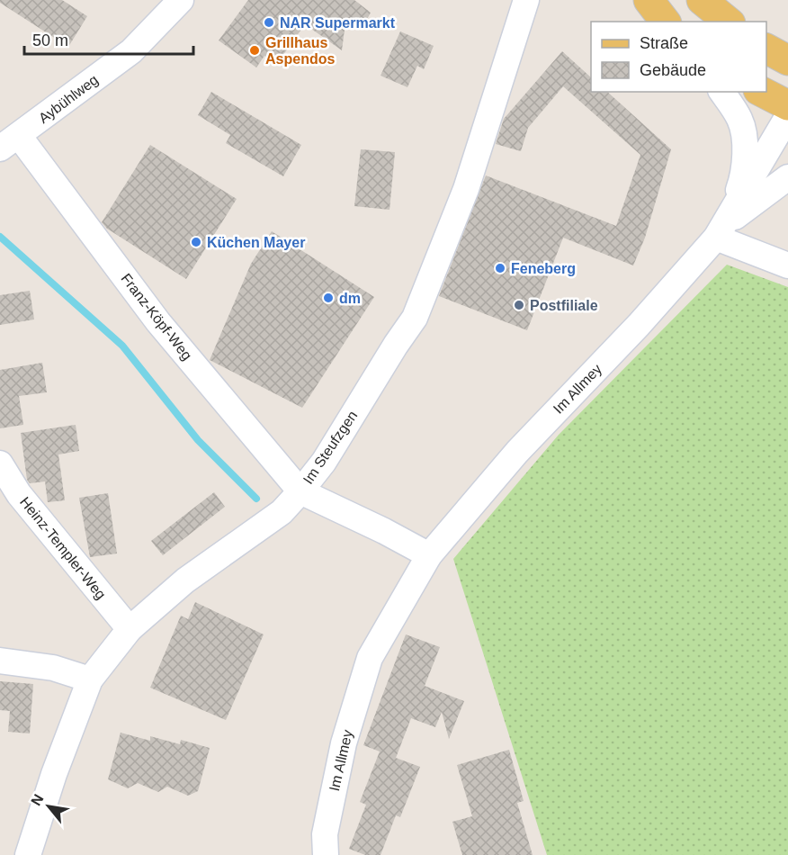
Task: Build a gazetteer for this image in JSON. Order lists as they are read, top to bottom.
{
  "streets": {
    "street": [
      "Aybühlweg",
      "Franz-Köpf-Weg",
      "Im Allmey",
      "Im Steufzgen",
      "Heinz-Templer-Weg"
    ]
  },
  "crossings": [
    ["Aybühlweg", "Franz-Köpf-Weg"],
    ["Franz-Köpf-Weg", "Im Steufzgen"],
    ["Im Steufzgen", "Heinz-Templer-Weg"]
  ],
  "places": [
    "NAR Supermarkt",
    "Grillhaus Aspendos",
    "Küchen Mayer",
    "Feneberg",
    "dm",
    "Postfiliale"
  ],
  "legend": ["Straße", "Gebäude"],
  "scale_bar": "50 m",
  "north": "top left"
}
